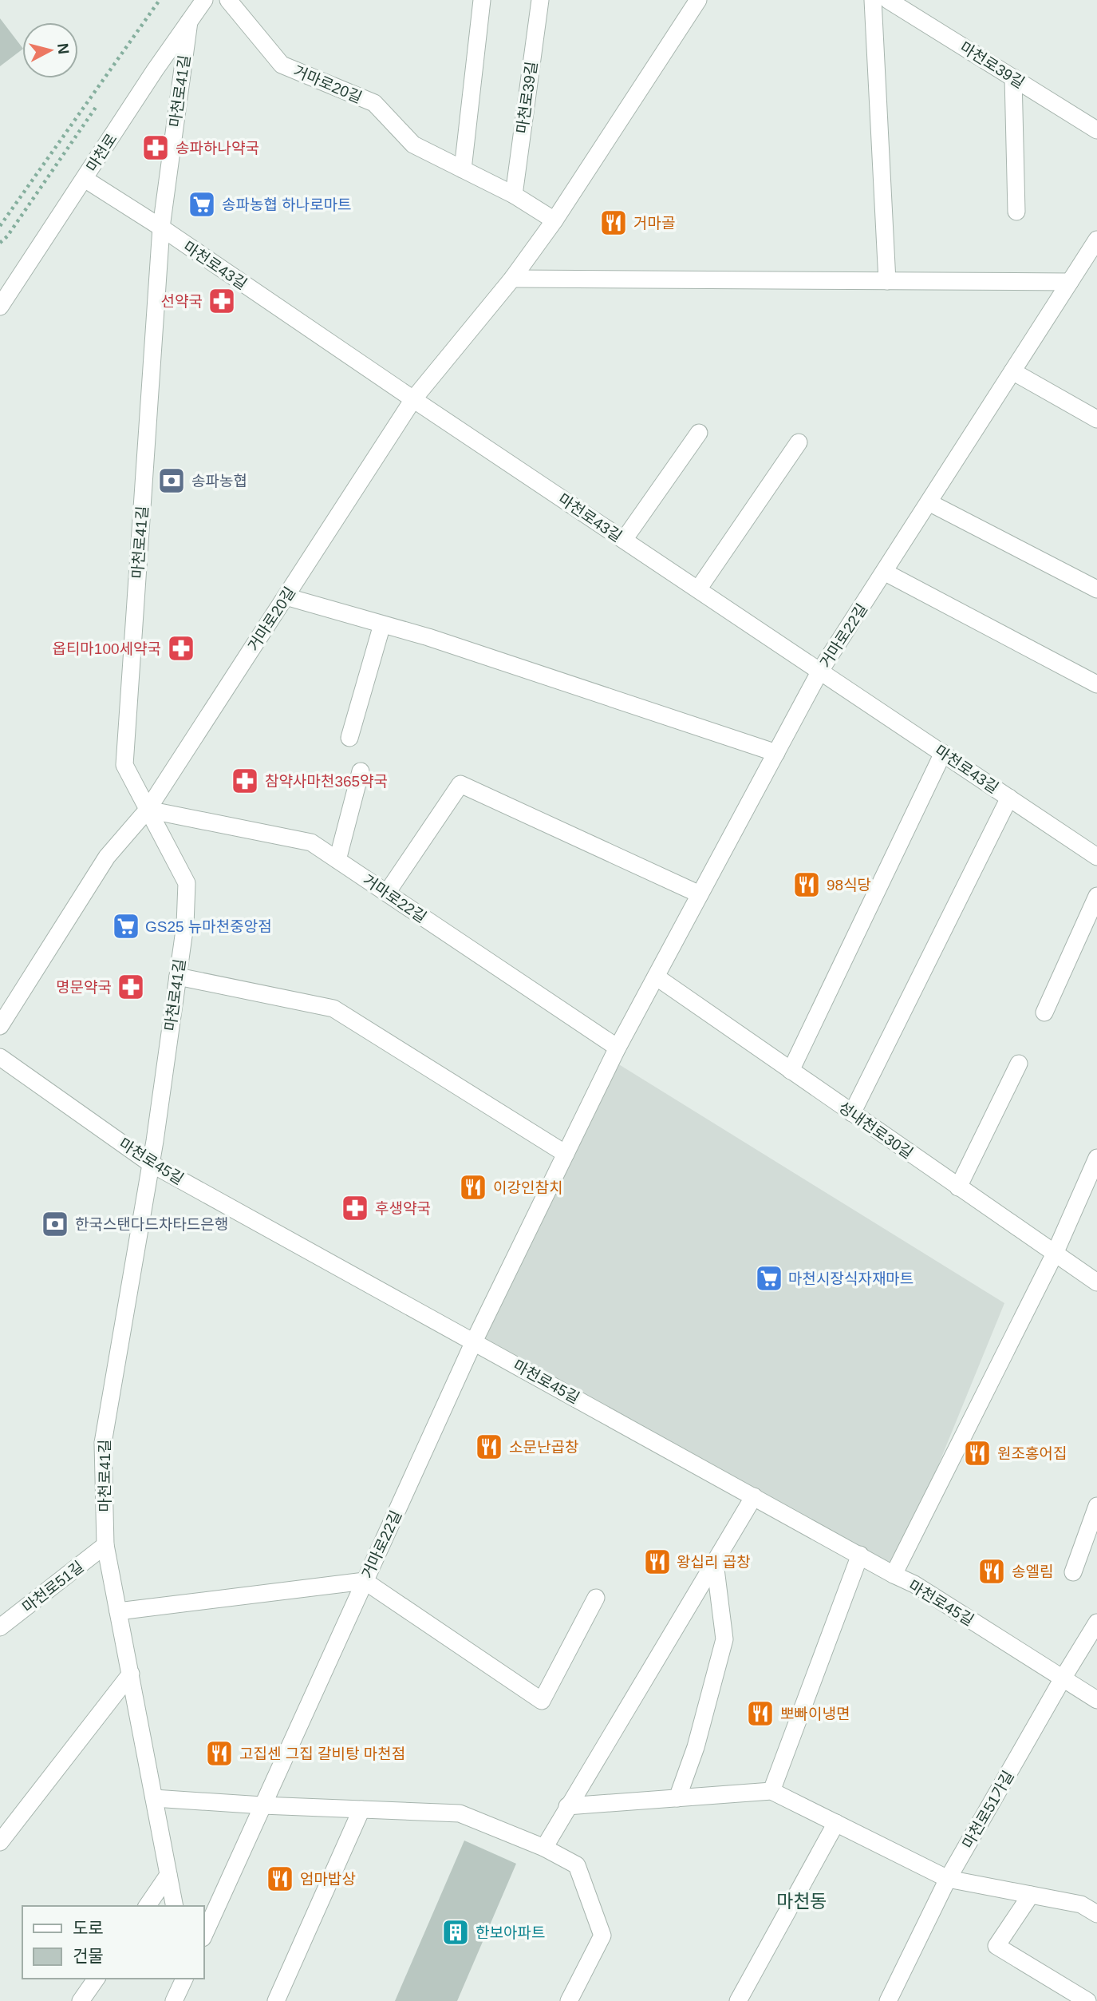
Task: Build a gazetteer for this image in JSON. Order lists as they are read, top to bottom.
{
  "streets": {
    "street": [
      "마천로39길",
      "거마로20길",
      "마천로41길",
      "마천로",
      "마천로43길",
      "거마로22길",
      "성내천로30길",
      "마천로45길",
      "마천로51길",
      "마천로51가길"
    ]
  },
  "crossings": [
    ["마천로39길", "거마로20길"],
    ["거마로20길", "마천로41길"],
    ["거마로20길", "마천로43길"],
    ["거마로20길", "거마로22길"],
    ["마천로41길", "마천로"],
    ["마천로41길", "마천로43길"],
    ["마천로41길", "거마로22길"],
    ["마천로41길", "마천로45길"],
    ["마천로41길", "마천로51길"],
    ["마천로", "마천로43길"],
    ["마천로43길", "거마로22길"],
    ["거마로22길", "성내천로30길"],
    ["거마로22길", "마천로45길"],
    ["마천로45길", "마천로51가길"]
  ],
  "districts": ["마천동"],
  "places": {
    "pharmacy": [
      "송파하나약국",
      "선약국",
      "옵티마100세약국",
      "참약사마천365약국",
      "명문약국",
      "후생약국"
    ],
    "supermarket": ["송파농협 하나로마트", "GS25 뉴마천중앙점", "마천시장식자재마트"],
    "restaurant": [
      "거마골",
      "98식당",
      "이강인참치",
      "소문난곱창",
      "원조홍어집",
      "왕십리 곱창",
      "송엘림",
      "뽀빠이냉면",
      "고집센 그집 갈비탕 마천점",
      "엄마밥상"
    ],
    "bank": ["송파농협", "한국스탠다드차타드은행"],
    "building": ["한보아파트"]
  },
  "legend": ["도로", "건물"],
  "north": "right"
}
